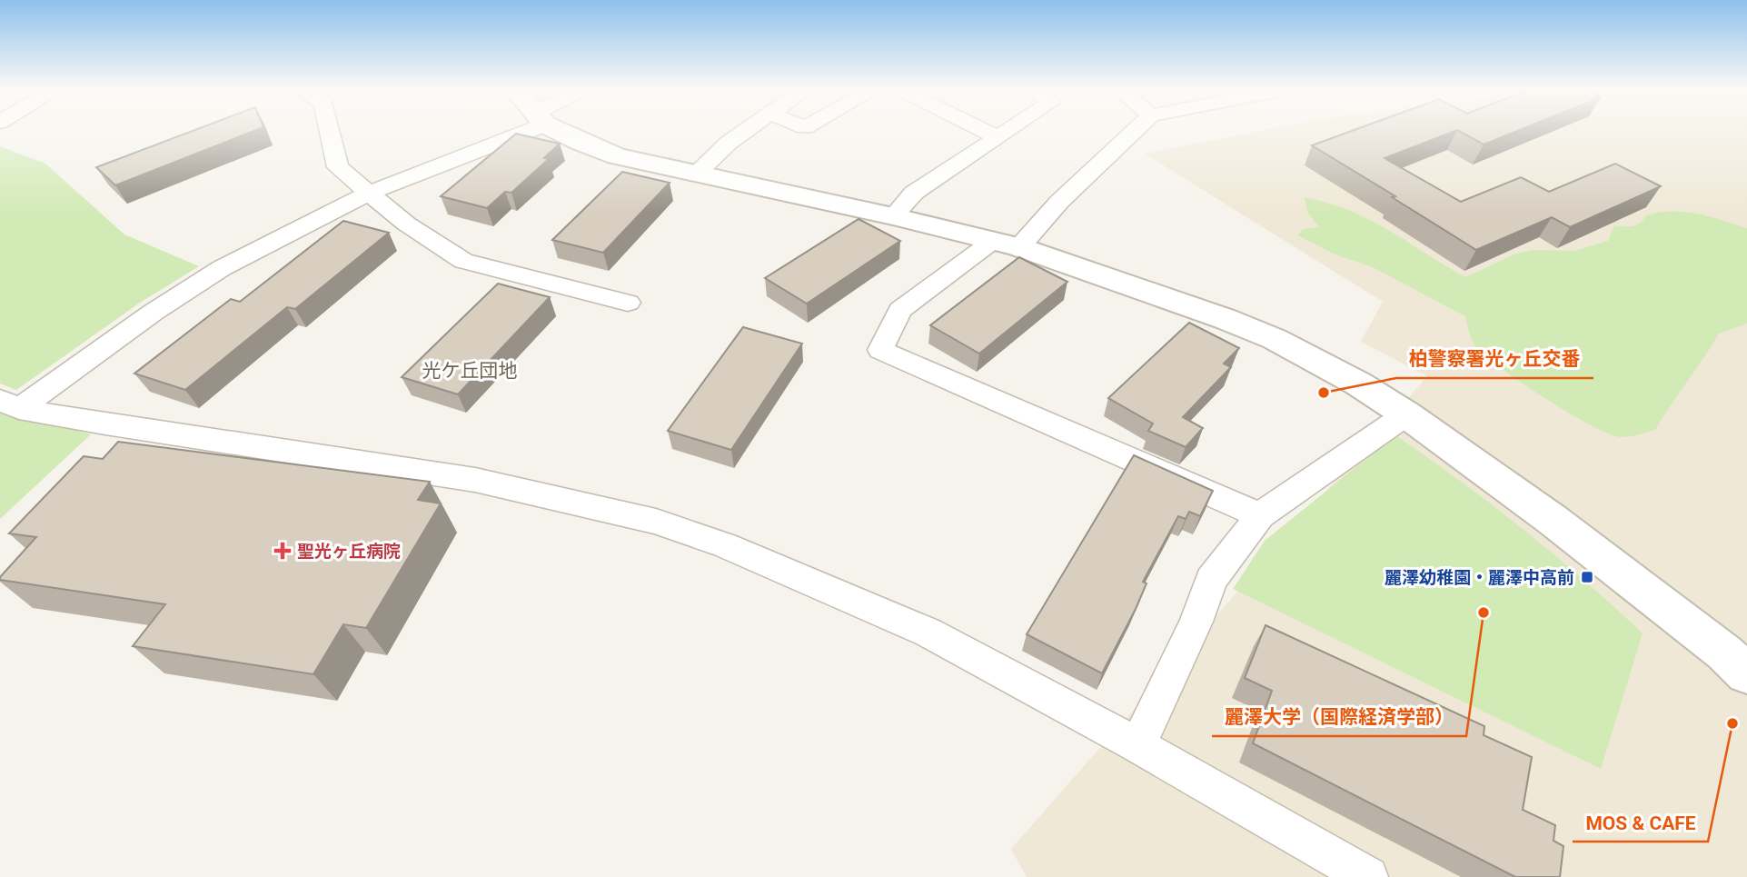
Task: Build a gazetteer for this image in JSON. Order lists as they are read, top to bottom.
{
  "districts": ["光ケ丘団地"],
  "places": {
    "other": ["柏警察署光ヶ丘交番", "麗澤大学（国際経済学部）", "MOS & CAFE"],
    "health": ["聖光ヶ丘病院"],
    "transit": ["麗澤幼稚園・麗澤中高前"]
  }
}
